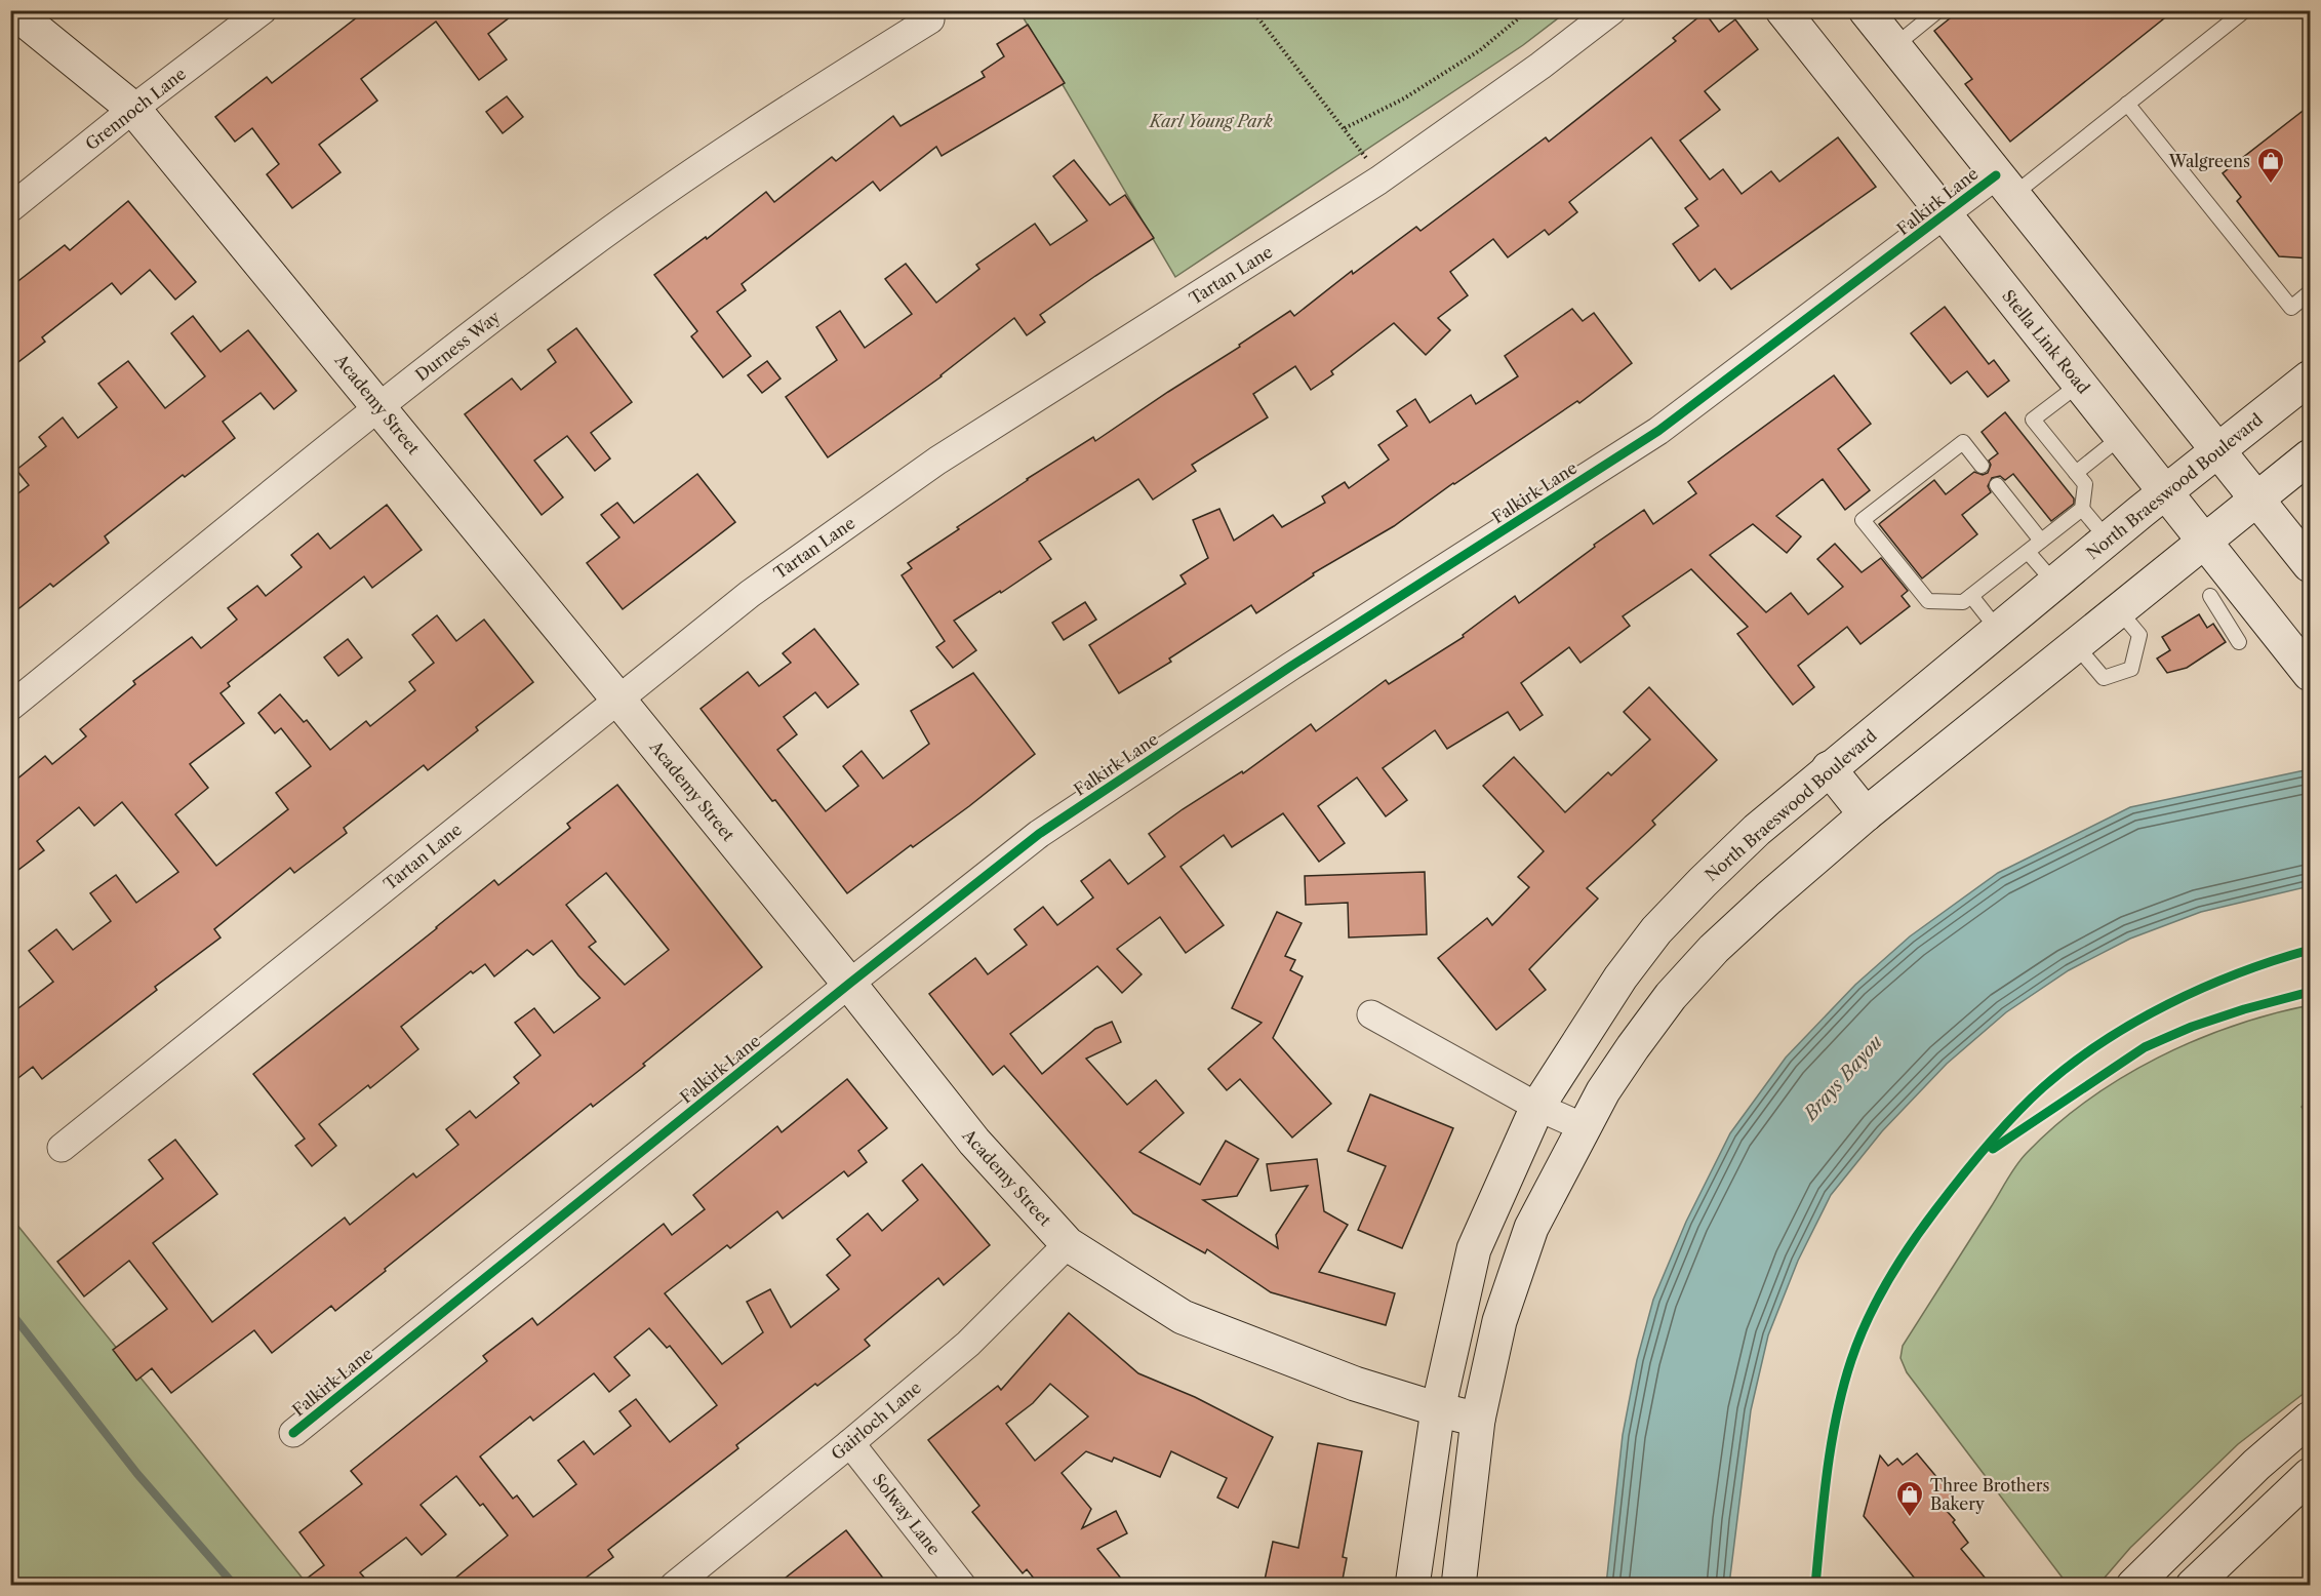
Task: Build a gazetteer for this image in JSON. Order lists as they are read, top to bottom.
{
  "streets": {
    "main road": ["Stella Link Road", "Academy Street", "North Braeswood Boulevard"],
    "street": [
      "Grennoch Lane",
      "Falkirk Lane",
      "Tartan Lane",
      "Durness Way",
      "Gairloch Lane",
      "Solway Lane"
    ]
  },
  "crossings": [
    ["Grennoch Lane", "Academy Street"],
    ["Falkirk Lane", "Stella Link Road"],
    ["Falkirk Lane", "Academy Street"],
    ["Tartan Lane", "Academy Street"],
    ["Stella Link Road", "North Braeswood Boulevard"],
    ["Durness Way", "Academy Street"],
    ["Academy Street", "North Braeswood Boulevard"],
    ["Academy Street", "Gairloch Lane"],
    ["Gairloch Lane", "Solway Lane"]
  ],
  "water": ["Brays Bayou"],
  "parks": ["Karl Young Park"],
  "places": {
    "shop": ["Walgreens", "Three Brothers Bakery"]
  }
}
